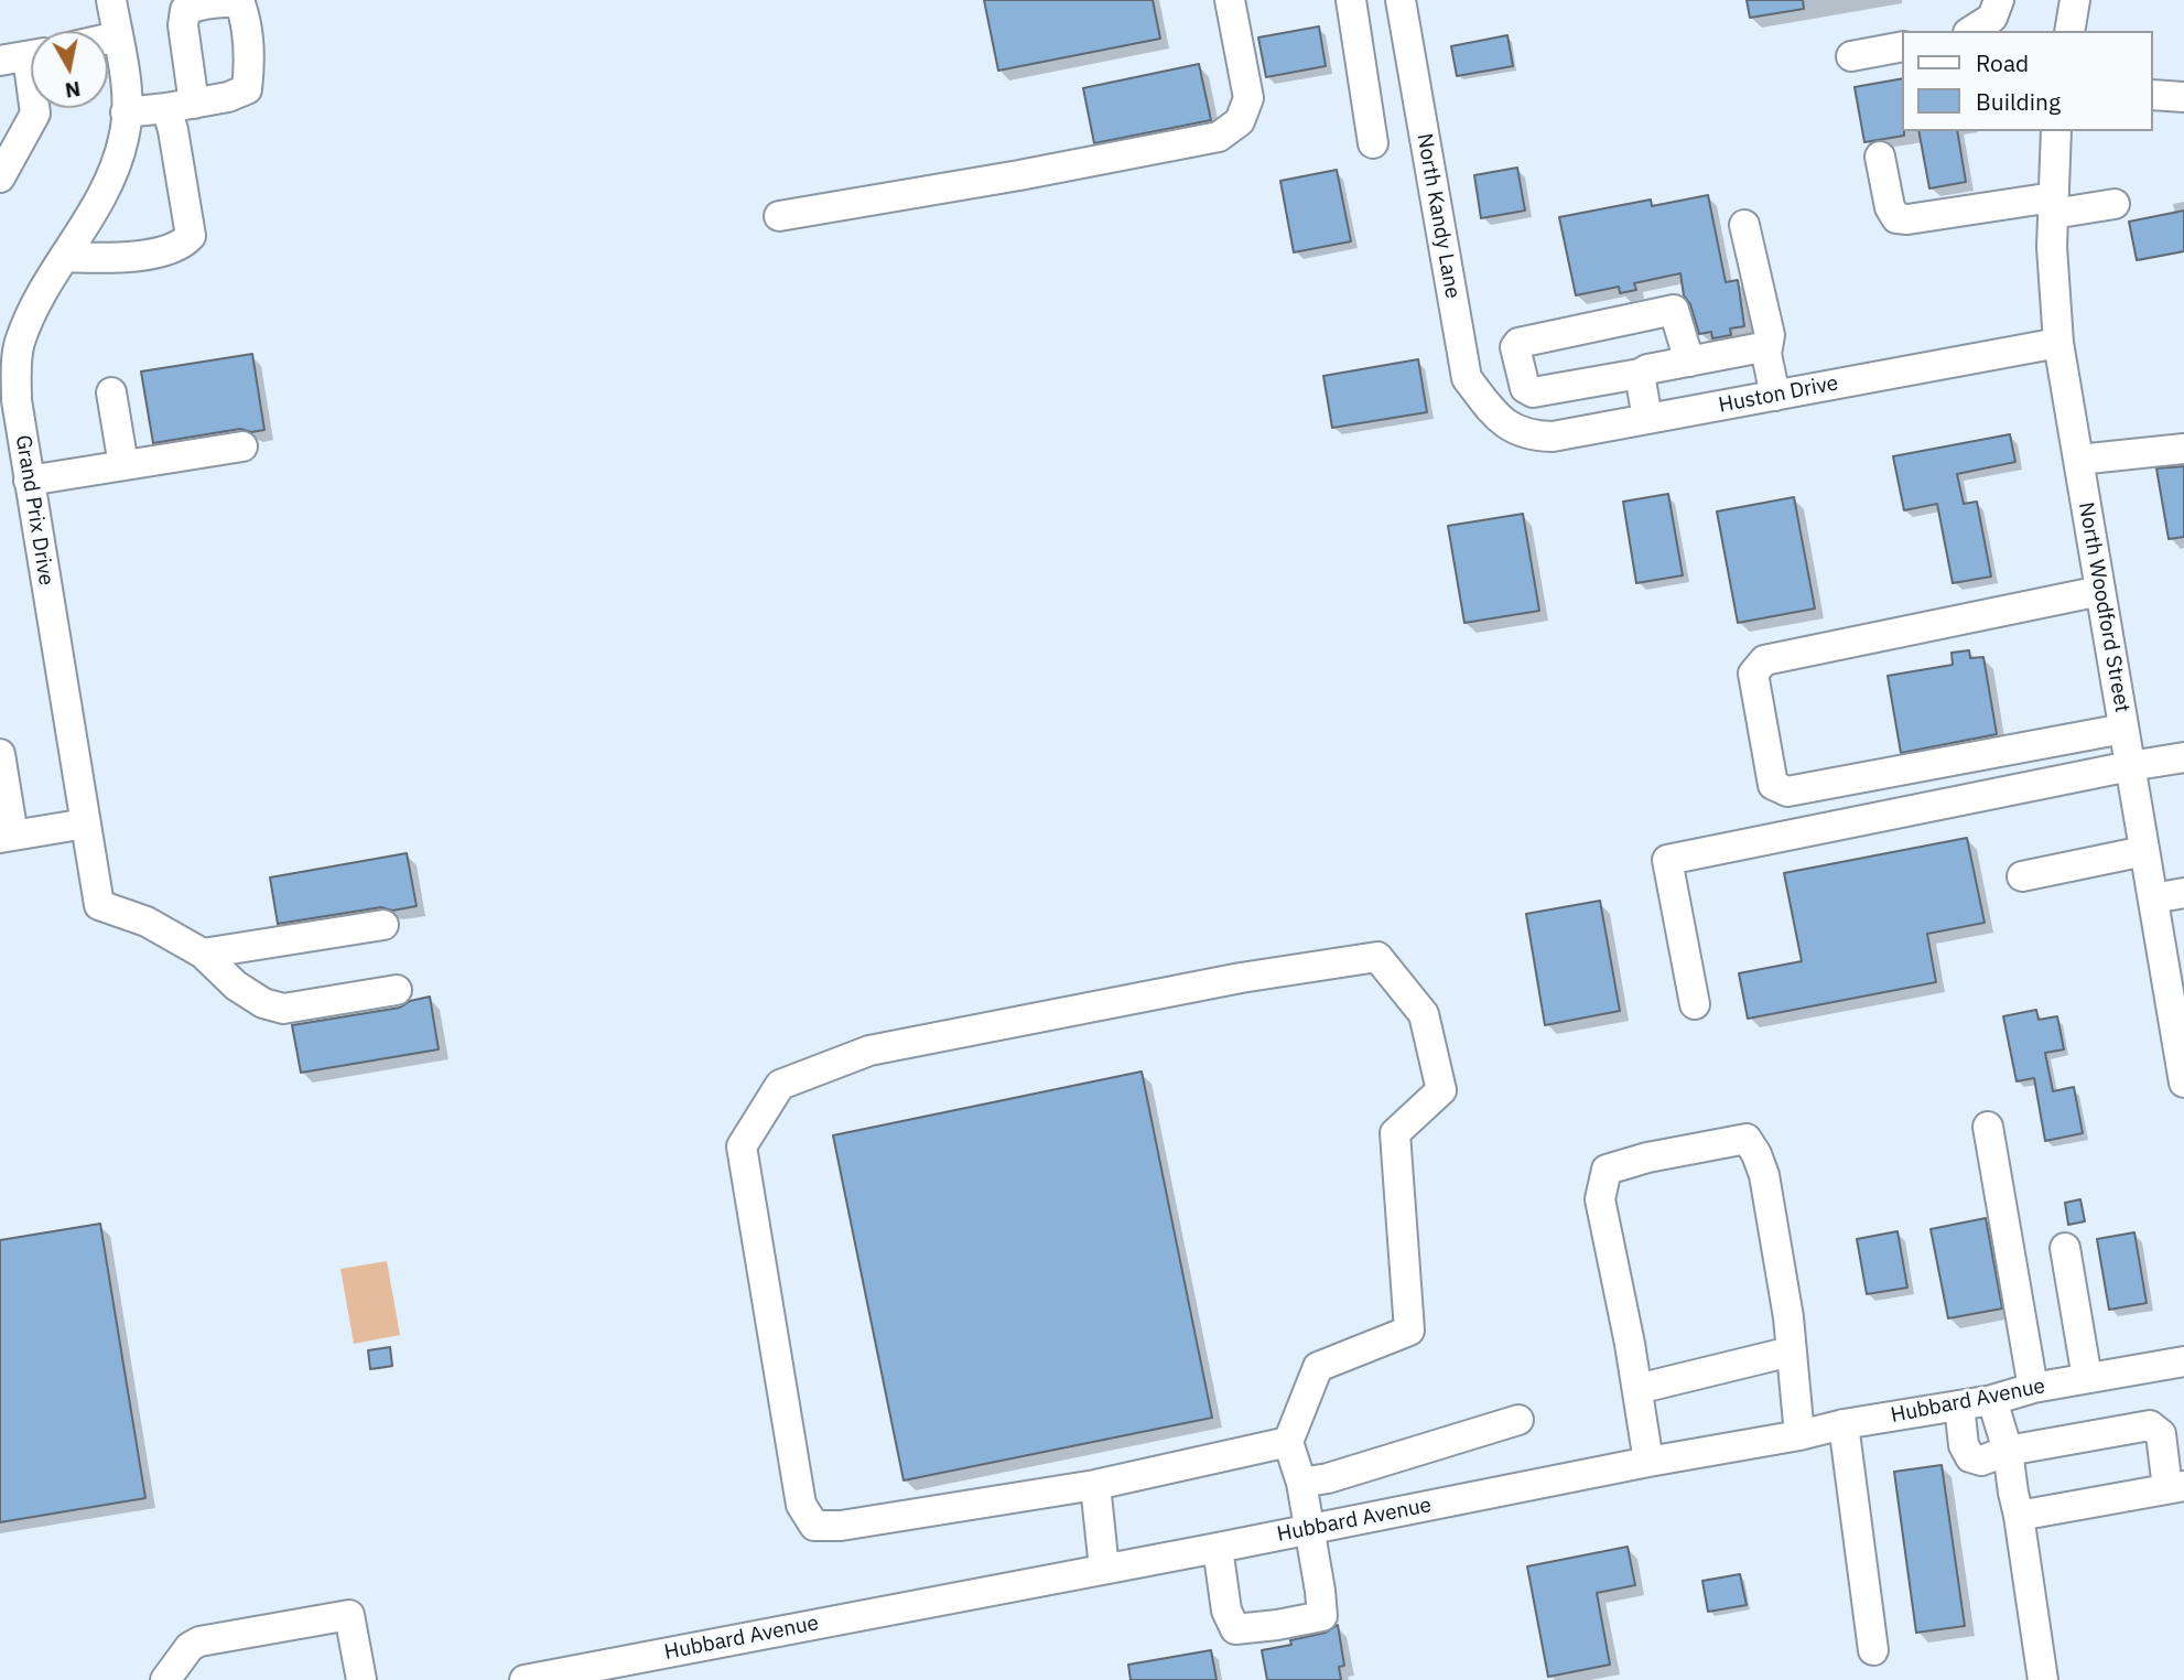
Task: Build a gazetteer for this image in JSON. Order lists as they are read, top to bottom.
{
  "streets": {
    "street": [
      "North Kandy Lane",
      "Huston Drive",
      "Grand Prix Drive",
      "North Woodford Street",
      "Hubbard Avenue"
    ]
  },
  "crossings": [
    ["North Kandy Lane", "Huston Drive"],
    ["Huston Drive", "North Woodford Street"]
  ],
  "legend": ["Road", "Building"],
  "north": "bottom"
}
